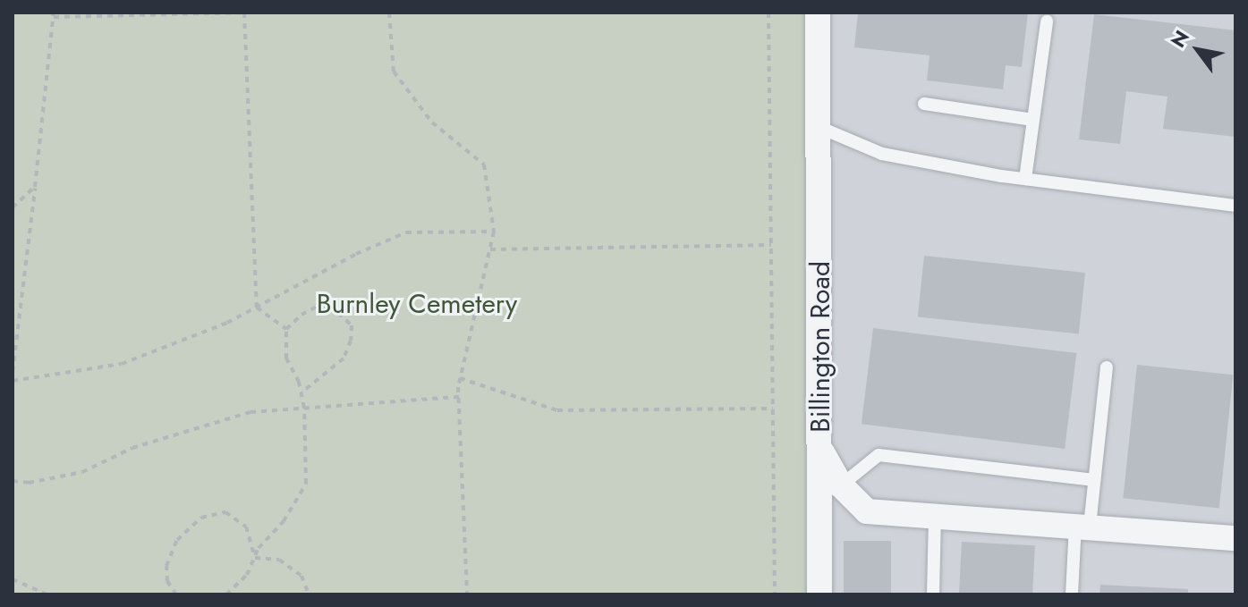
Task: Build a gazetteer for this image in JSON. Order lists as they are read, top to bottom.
{
  "streets": {
    "street": ["Billington Road"]
  },
  "parks": ["Burnley Cemetery"],
  "north": "top left"
}
